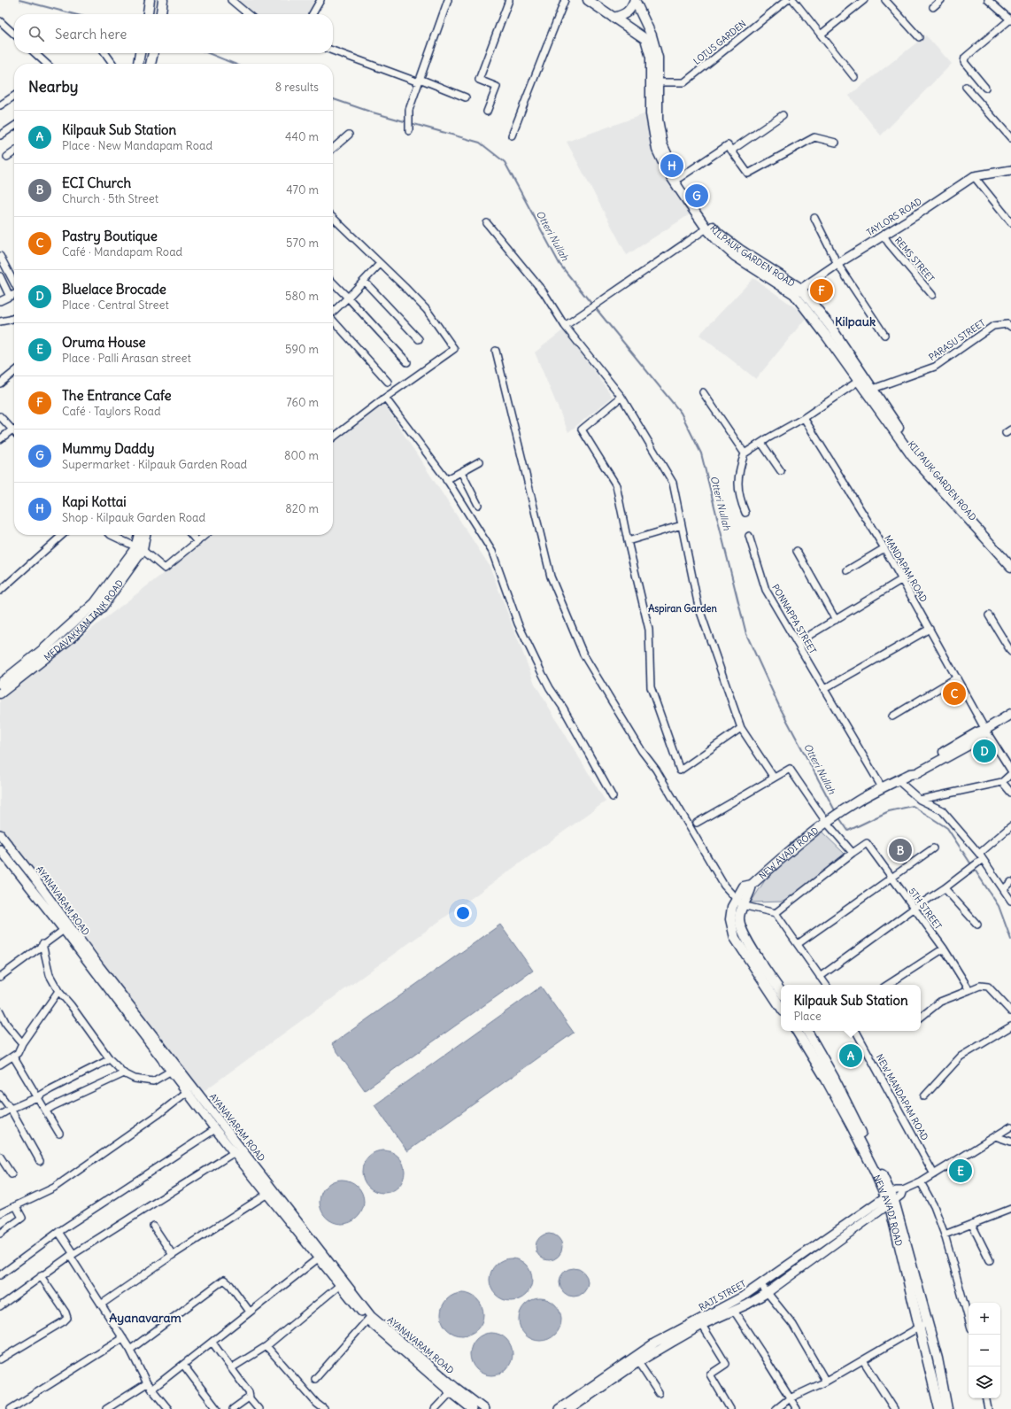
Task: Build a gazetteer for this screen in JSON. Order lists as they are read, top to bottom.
{
  "streets": {
    "main road": ["KILPAUK GARDEN ROAD", "MEDAVAKKAM TANK ROAD", "NEW AVADI ROAD"],
    "street": [
      "LOTUS GARDEN",
      "TAYLORS ROAD",
      "REMS STREET",
      "PARASU STREET",
      "MANDAPAM ROAD",
      "PONNAPPA STREET",
      "AYANAVARAM ROAD",
      "5TH STREET",
      "NEW MANDAPAM ROAD",
      "RAJI STREET"
    ]
  },
  "crossings": [
    ["LOTUS GARDEN", "KILPAUK GARDEN ROAD"],
    ["TAYLORS ROAD", "KILPAUK GARDEN ROAD"],
    ["TAYLORS ROAD", "REMS STREET"],
    ["KILPAUK GARDEN ROAD", "PARASU STREET"],
    ["MANDAPAM ROAD", "NEW AVADI ROAD"],
    ["PONNAPPA STREET", "NEW AVADI ROAD"],
    ["NEW AVADI ROAD", "RAJI STREET"]
  ],
  "districts": ["Kilpauk", "Aspiran Garden", "Ayanavaram"],
  "water": ["Otteri Nullah"],
  "page": {
    "search": "Search here",
    "heading": ["Nearby", "8 results"],
    "list": [
      {
        "mark": "A",
        "name": "Kilpauk Sub Station",
        "note": "Place · New Mandapam Road",
        "value": "440 m"
      },
      {
        "mark": "B",
        "name": "ECI Church",
        "note": "Church · 5th Street",
        "value": "470 m"
      },
      {
        "mark": "C",
        "name": "Pastry Boutique",
        "note": "Café · Mandapam Road",
        "value": "570 m"
      },
      {
        "mark": "D",
        "name": "Bluelace Brocade",
        "note": "Place · Central Street",
        "value": "580 m"
      },
      {
        "mark": "E",
        "name": "Oruma House",
        "note": "Place · Palli Arasan street",
        "value": "590 m"
      },
      {
        "mark": "F",
        "name": "The Entrance Cafe",
        "note": "Café · Taylors Road",
        "value": "760 m"
      },
      {
        "mark": "G",
        "name": "Mummy Daddy",
        "note": "Supermarket · Kilpauk Garden Road",
        "value": "800 m"
      },
      {
        "mark": "H",
        "name": "Kapi Kottai",
        "note": "Shop · Kilpauk Garden Road",
        "value": "820 m"
      }
    ],
    "pins": [
      "H",
      "G",
      "F",
      "C",
      "D",
      "B",
      "A",
      "E"
    ],
    "popup": ["Kilpauk Sub Station", "Place"],
    "map_buttons": ["+", "−"]
  }
}
